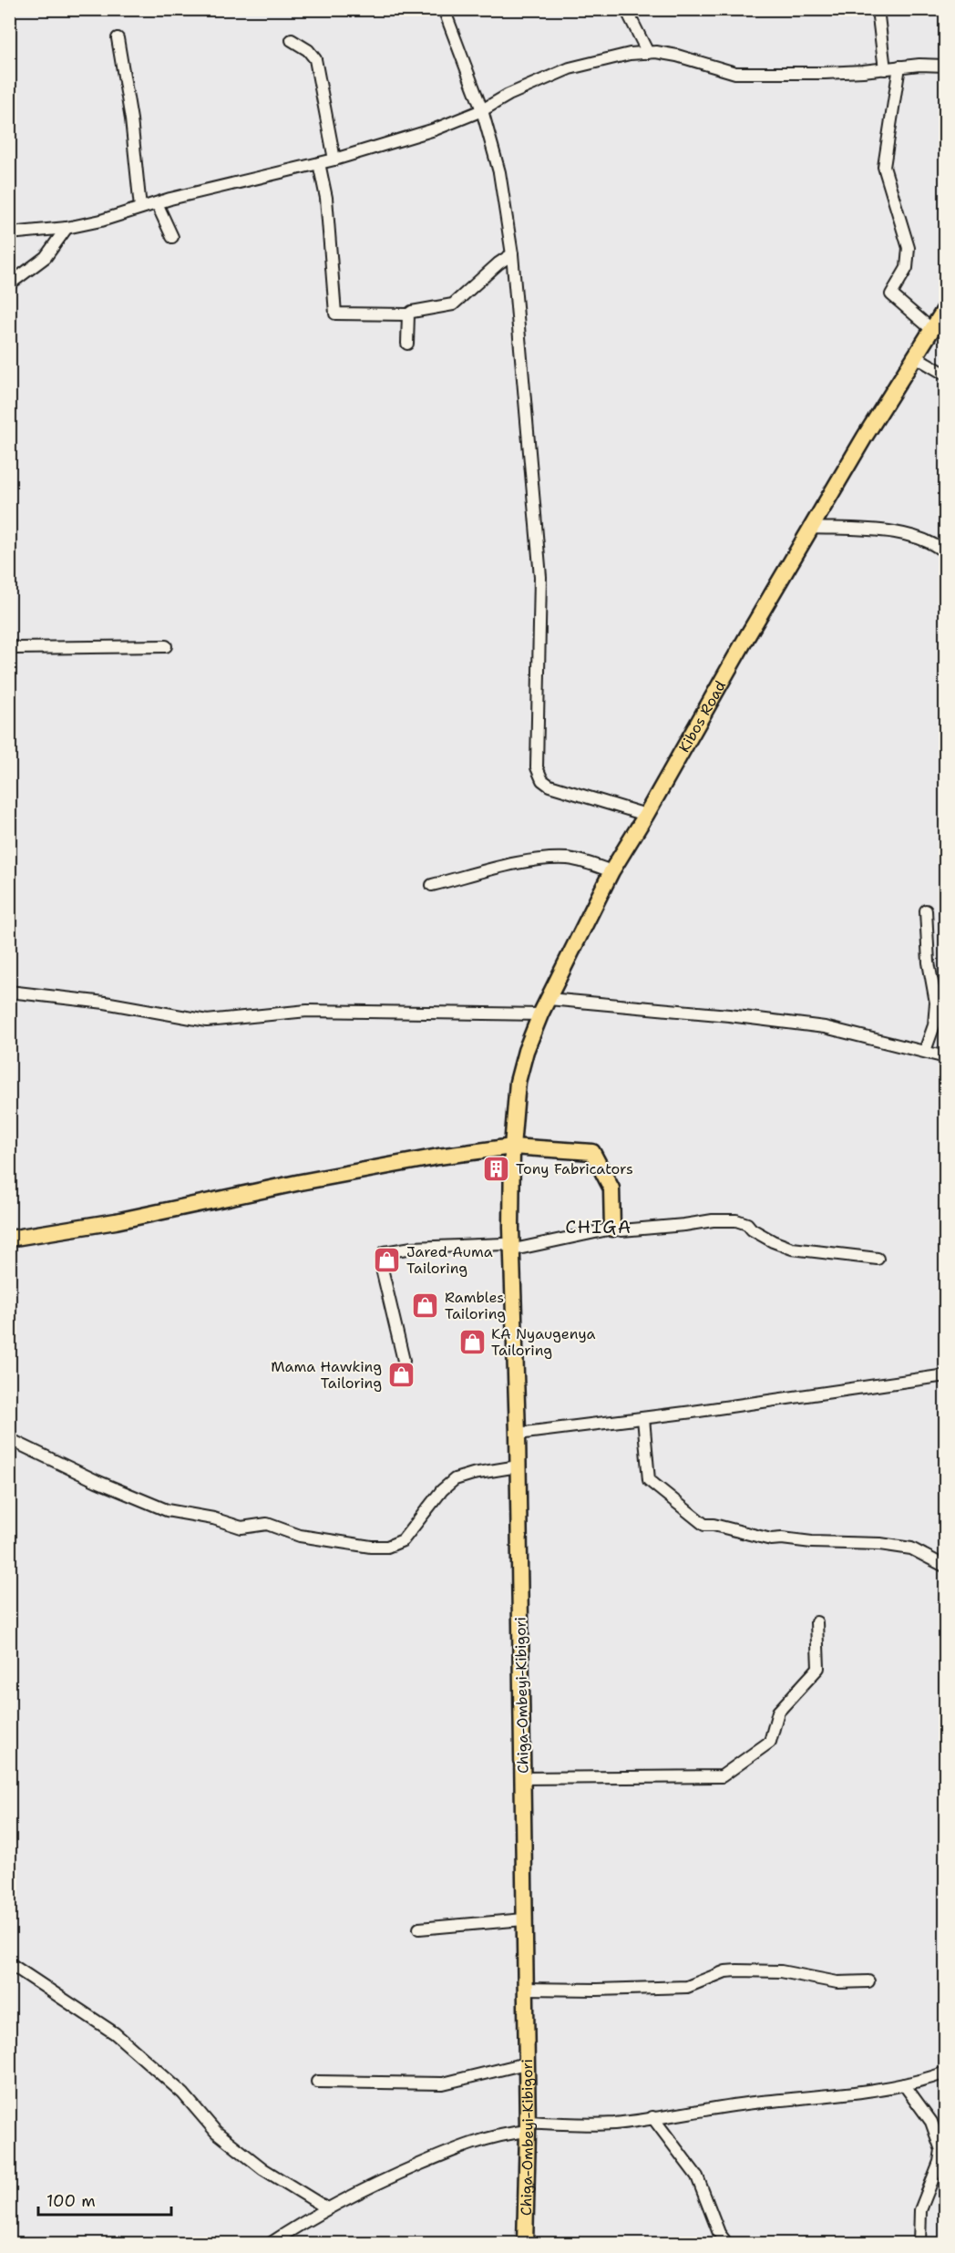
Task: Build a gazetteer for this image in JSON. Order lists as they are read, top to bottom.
{
  "streets": {
    "main road": ["Kibos Road", "Chiga-Ombeyi-Kibigori"]
  },
  "crossings": [
    ["Kibos Road", "Chiga-Ombeyi-Kibigori"]
  ],
  "districts": ["CHIGA"],
  "places": {
    "building": ["Tony Fabricators"],
    "shop": [
      "Jared Auma Tailoring",
      "Rambles Tailoring",
      "KA Nyaugenya Tailoring",
      "Mama Hawking Tailoring"
    ]
  },
  "scale_bar": "100 m"
}
